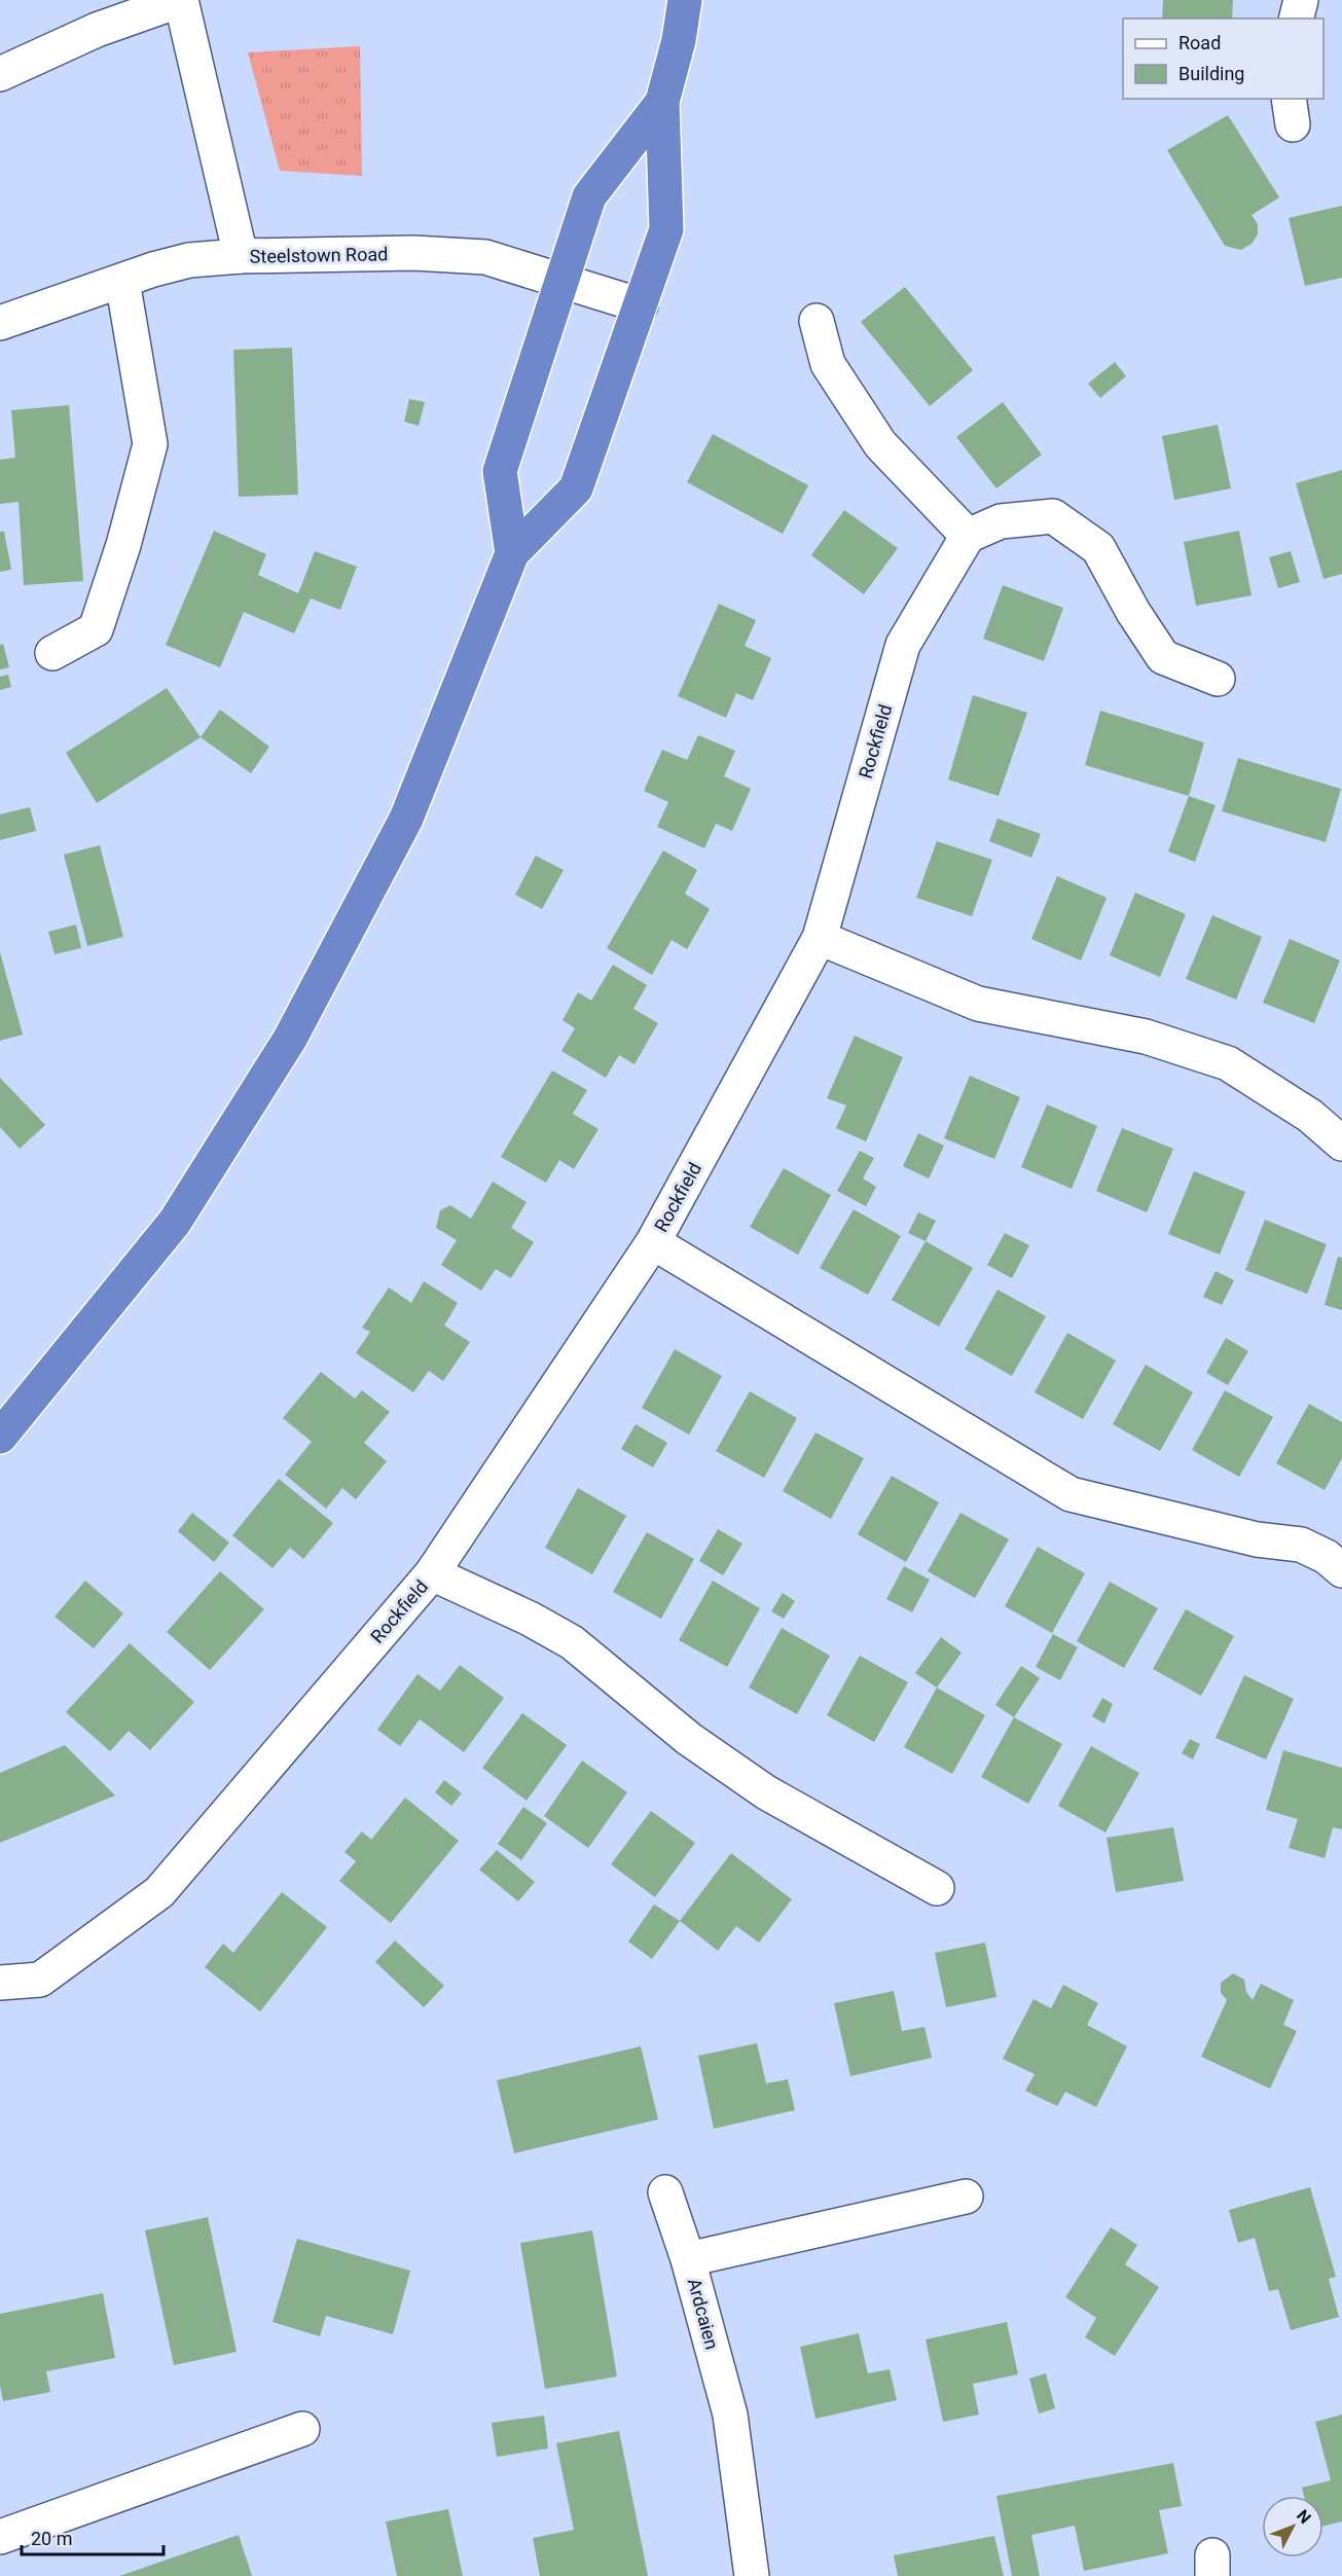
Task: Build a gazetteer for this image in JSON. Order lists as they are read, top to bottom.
{
  "streets": {
    "street": ["Steelstown Road", "Rockfield", "Ardcaien"]
  },
  "legend": ["Road", "Building"],
  "scale_bar": "20 m",
  "north": "top right"
}
